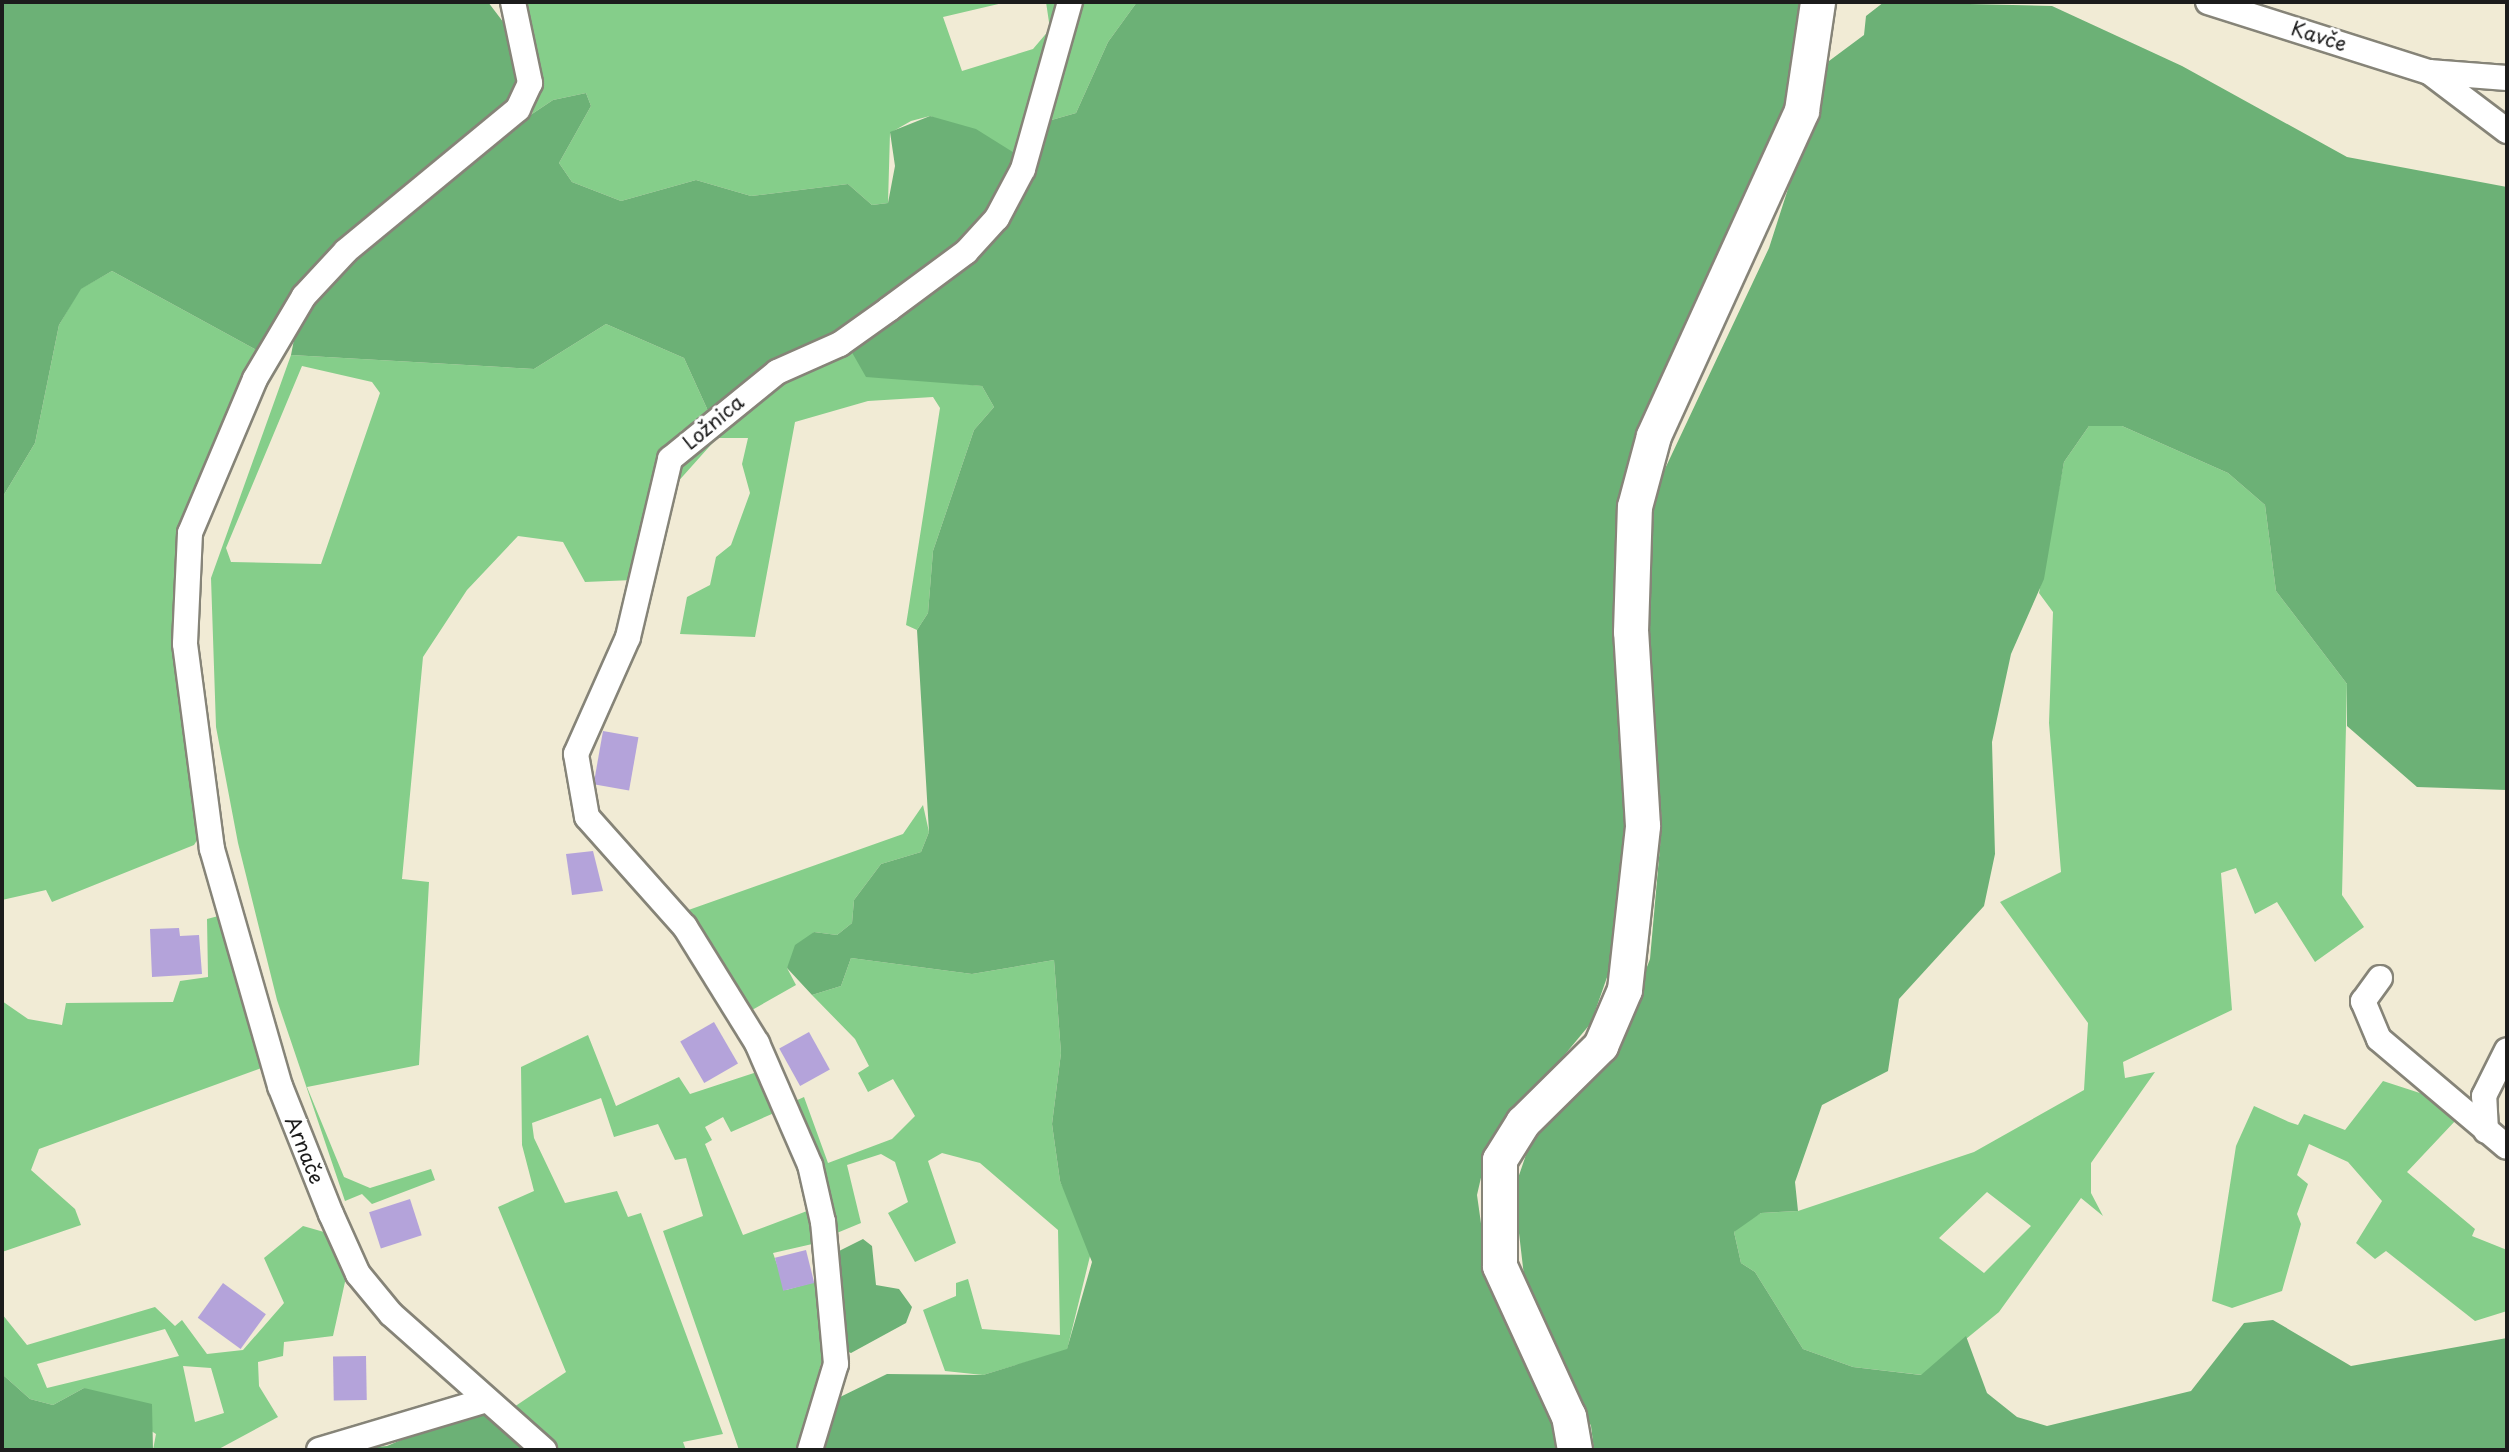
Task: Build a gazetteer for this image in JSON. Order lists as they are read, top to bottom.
{
  "streets": {
    "street": ["Kavče", "Ložnica", "Arnače"]
  }
}
